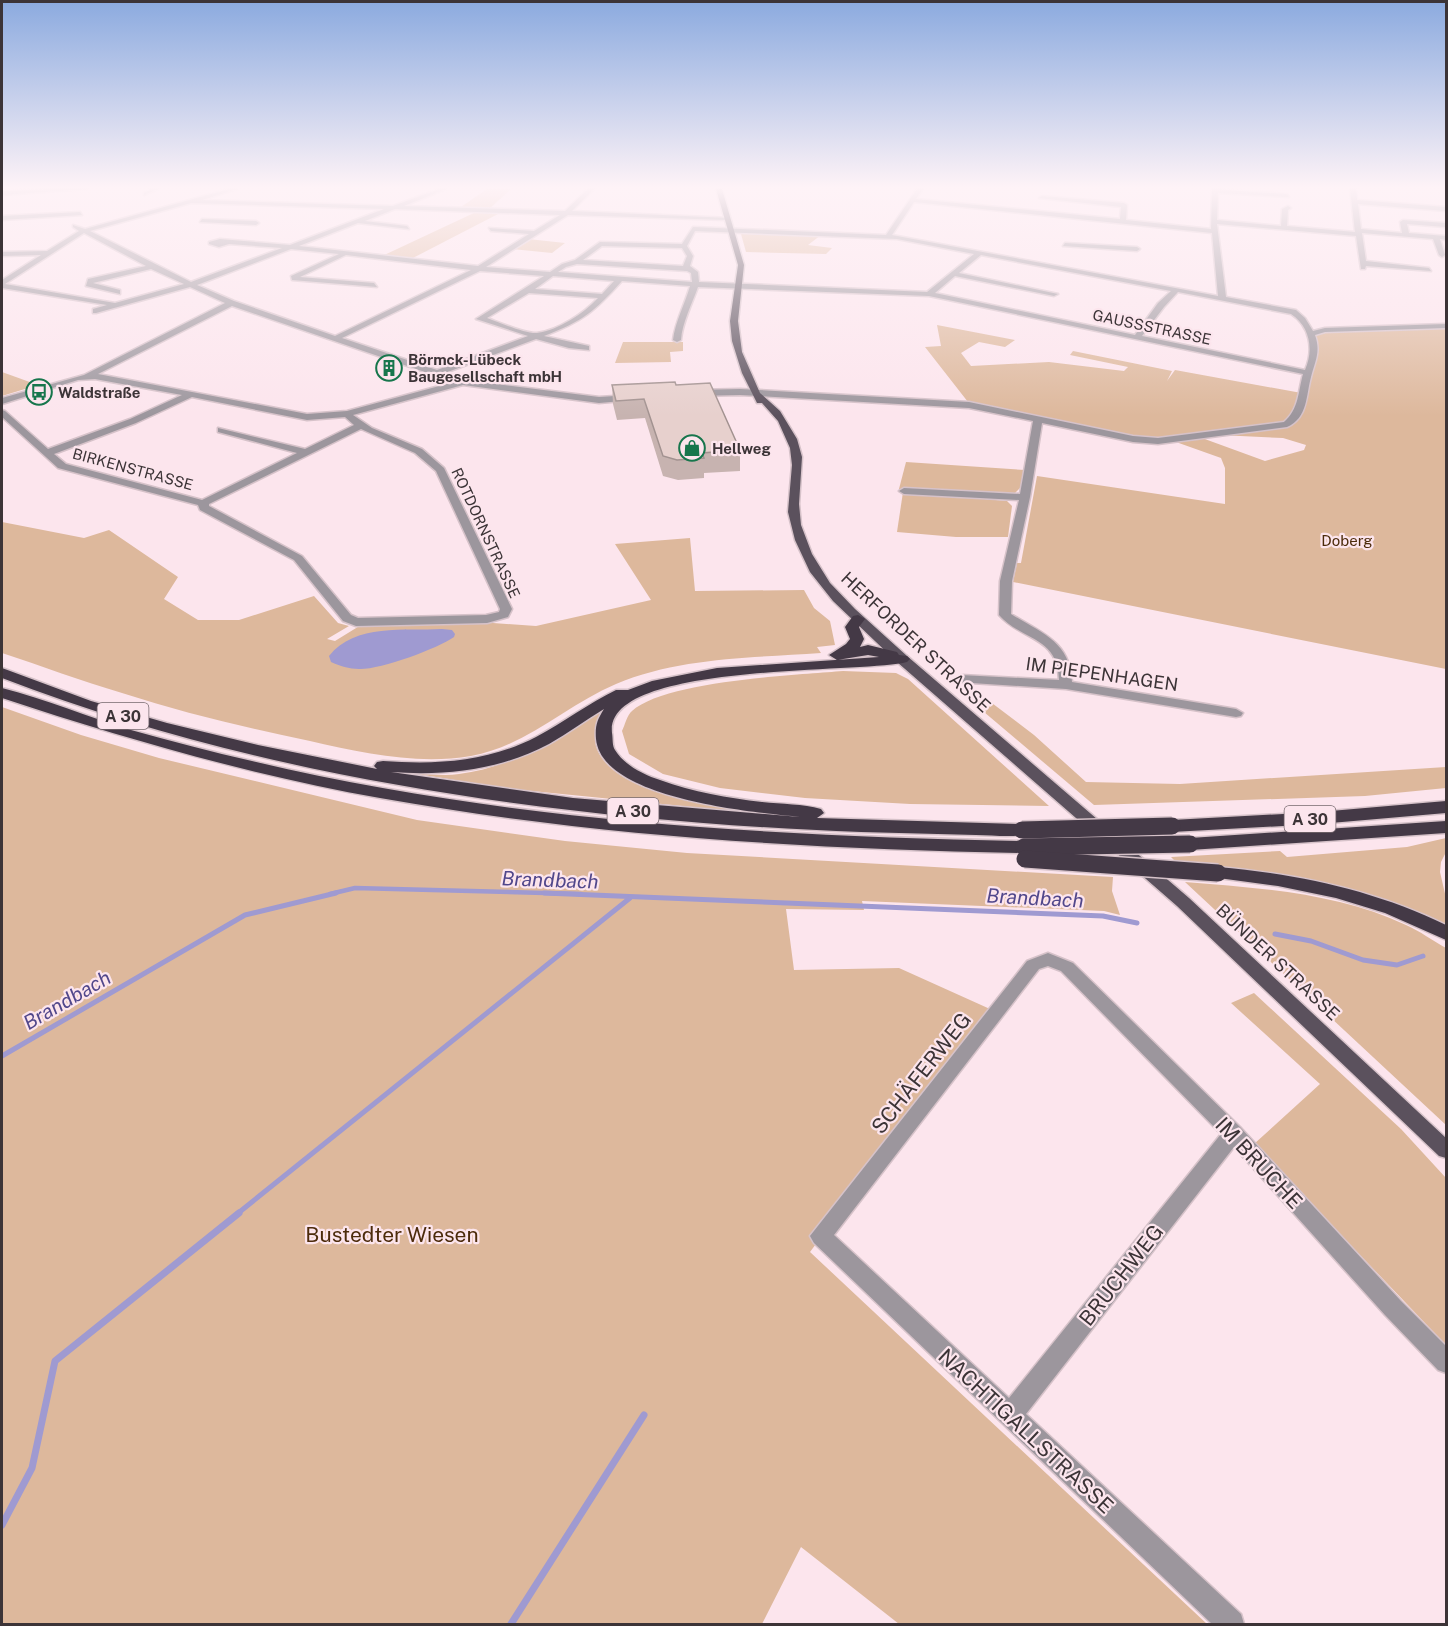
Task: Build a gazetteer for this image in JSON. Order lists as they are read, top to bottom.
{
  "streets": {
    "highway": ["A 30"],
    "main road": ["HERFORDER STRASSE", "BÜNDER STRASSE"],
    "street": [
      "GAUSSSTRASSE",
      "BIRKENSTRASSE",
      "ROTDORNSTRASSE",
      "IM PIEPENHAGEN",
      "SCHÄFERWEG",
      "IM BRUCHE",
      "BRUCHWEG",
      "NACHTIGALLSTRASSE"
    ]
  },
  "crossings": [
    ["GAUSSSTRASSE", "HERFORDER STRASSE"],
    ["BIRKENSTRASSE", "ROTDORNSTRASSE"],
    ["HERFORDER STRASSE", "BÜNDER STRASSE"],
    ["SCHÄFERWEG", "IM BRUCHE"],
    ["SCHÄFERWEG", "NACHTIGALLSTRASSE"],
    ["IM BRUCHE", "BRUCHWEG"],
    ["BRUCHWEG", "NACHTIGALLSTRASSE"]
  ],
  "water": ["Brandbach"],
  "parks": ["Doberg", "Bustedter Wiesen"],
  "places": {
    "building": ["Börmck-Lübeck Baugesellschaft mbH"],
    "bus stop": ["Waldstraße"],
    "shop": ["Hellweg"]
  }
}
